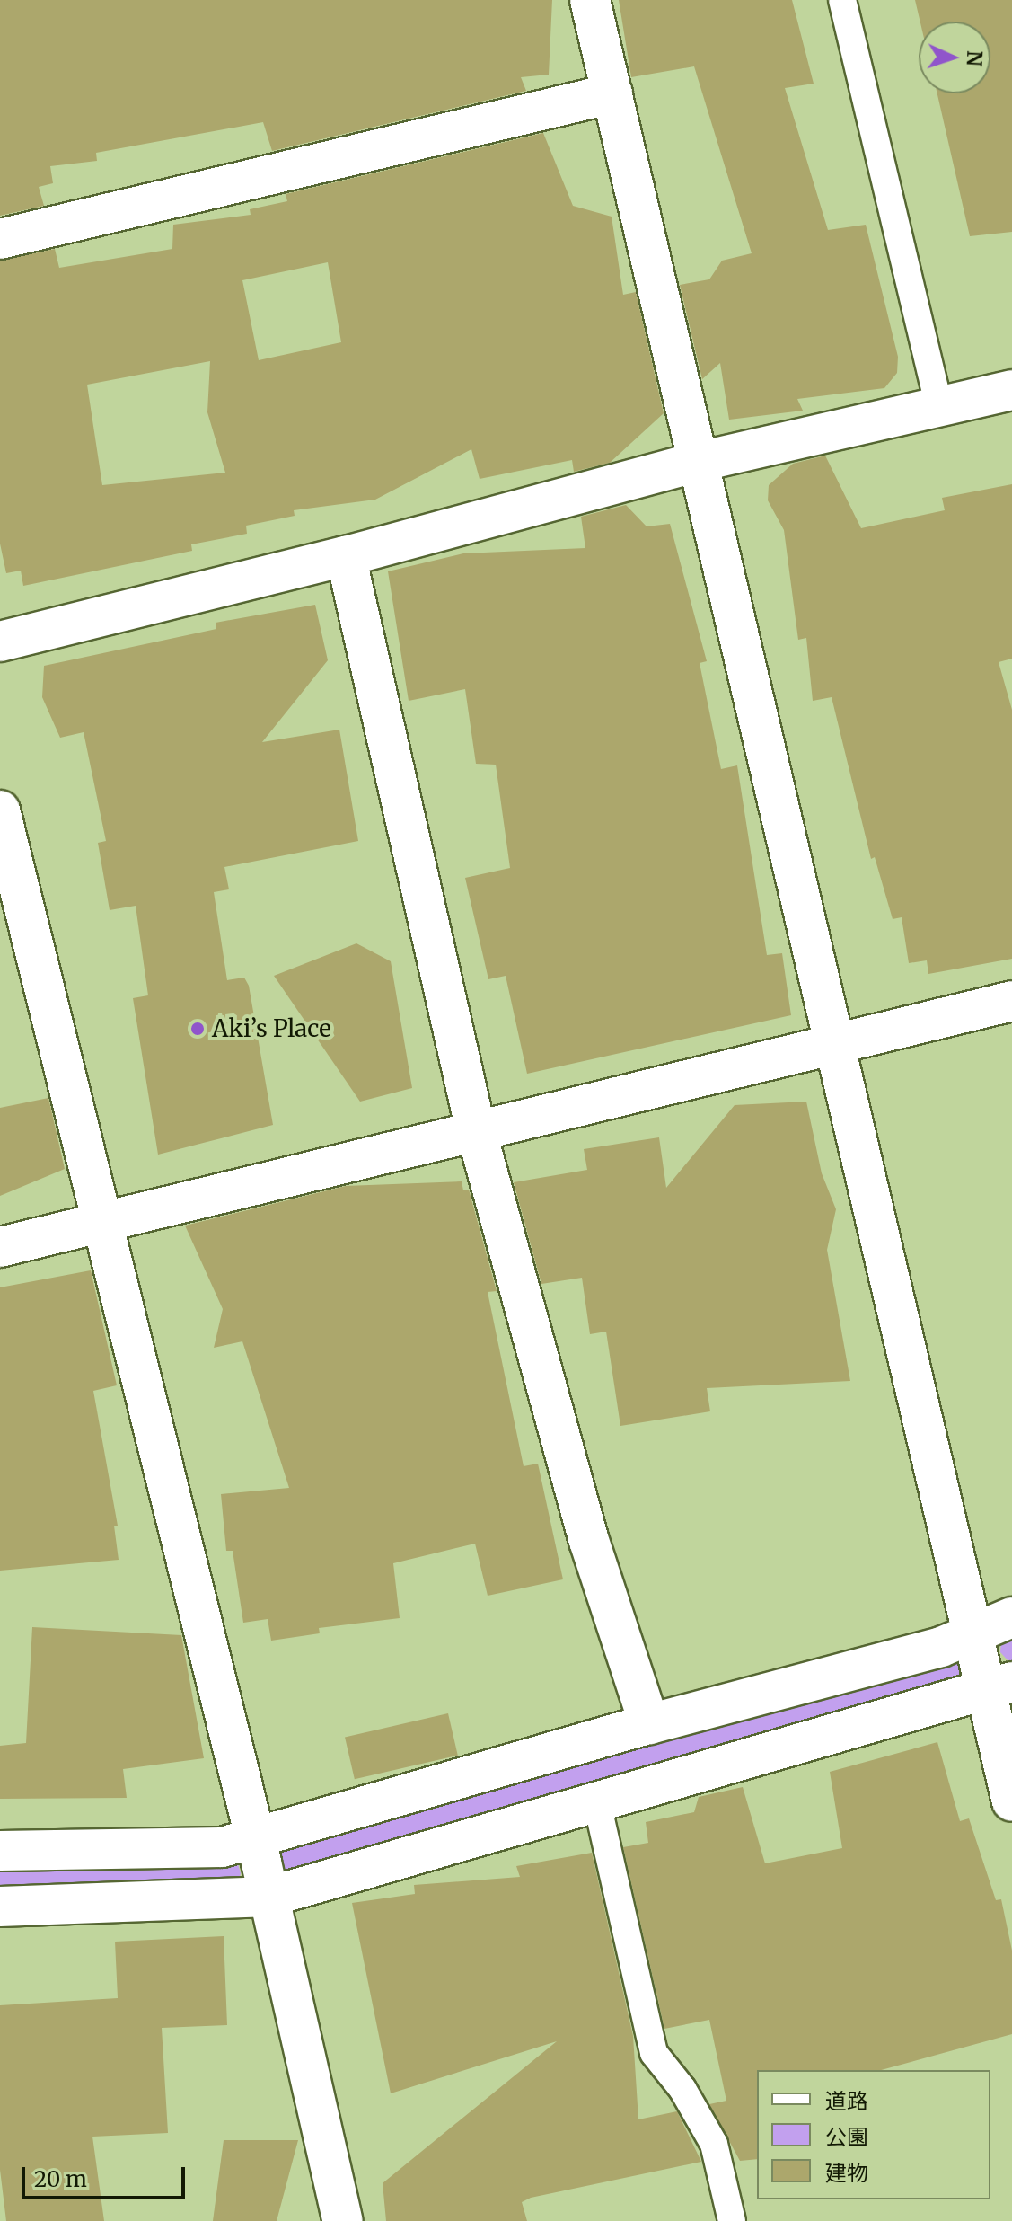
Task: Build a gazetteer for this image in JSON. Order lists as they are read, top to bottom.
{
  "places": ["Aki’s Place"],
  "legend": ["道路", "公園", "建物"],
  "scale_bar": "20 m",
  "north": "right"
}
